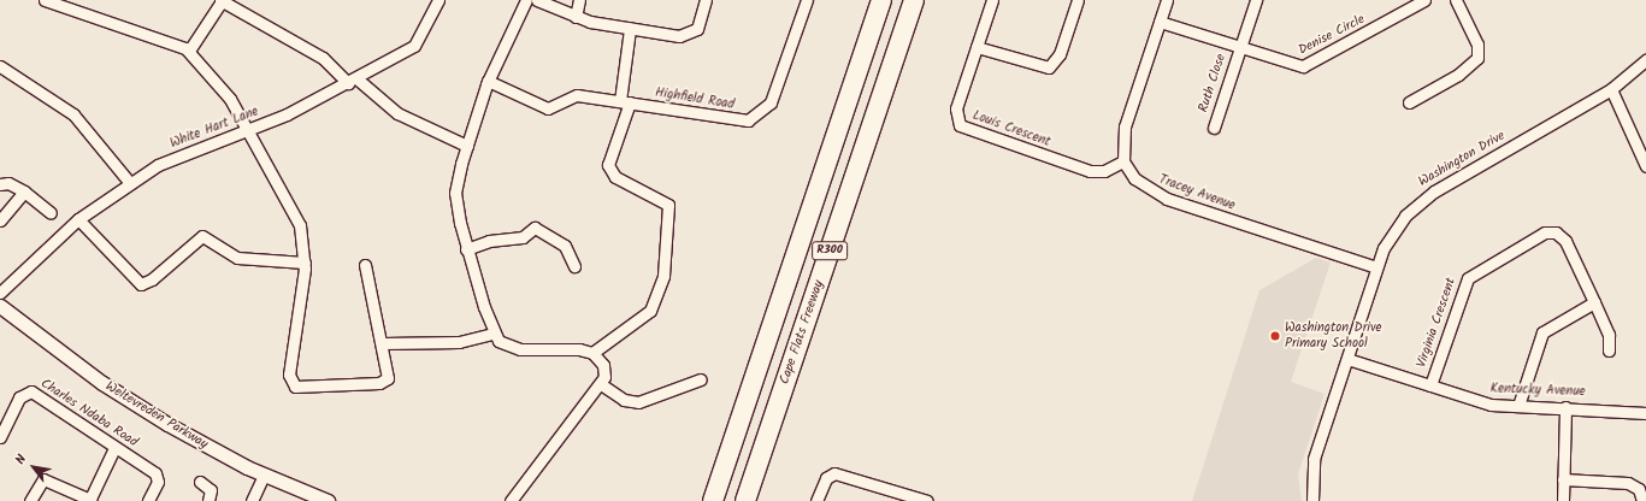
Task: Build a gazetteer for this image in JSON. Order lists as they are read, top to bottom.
{
  "streets": {
    "highway": ["R300", "Cape Flats Freeway"],
    "street": [
      "Denise Circle",
      "Ruth Close",
      "Highfield Road",
      "White Hart Lane",
      "Louis Crescent",
      "Washington Drive",
      "Tracey Avenue",
      "Virginia Crescent",
      "Kentucky Avenue",
      "Charles Ndaba Road",
      "Weltevreden Parkway"
    ]
  },
  "crossings": [
    ["Denise Circle", "Ruth Close"],
    ["Louis Crescent", "Tracey Avenue"],
    ["Washington Drive", "Tracey Avenue"],
    ["Washington Drive", "Kentucky Avenue"],
    ["Virginia Crescent", "Kentucky Avenue"]
  ],
  "places": ["Washington Drive Primary School"],
  "north": "top left"
}
